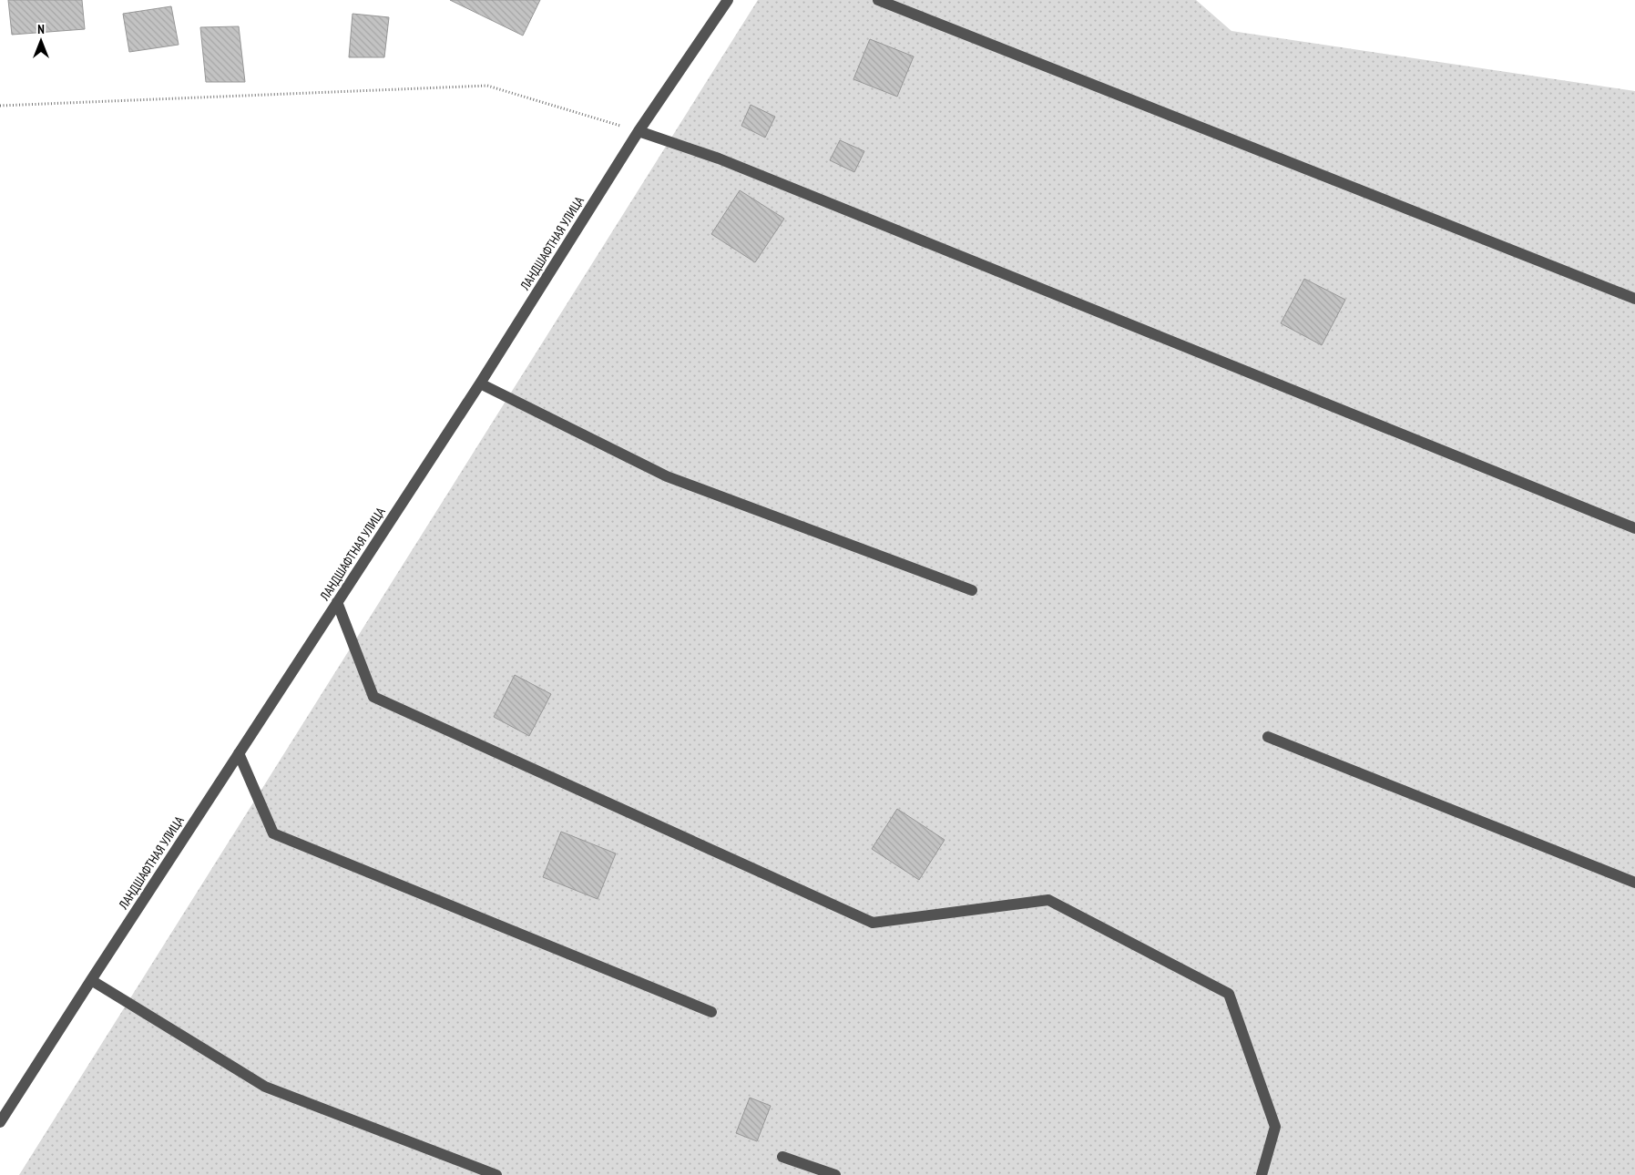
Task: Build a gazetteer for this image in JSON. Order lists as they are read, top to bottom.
{
  "streets": {
    "street": ["ЛАНДШАФТНАЯ УЛИЦА"]
  },
  "north": "top"
}
